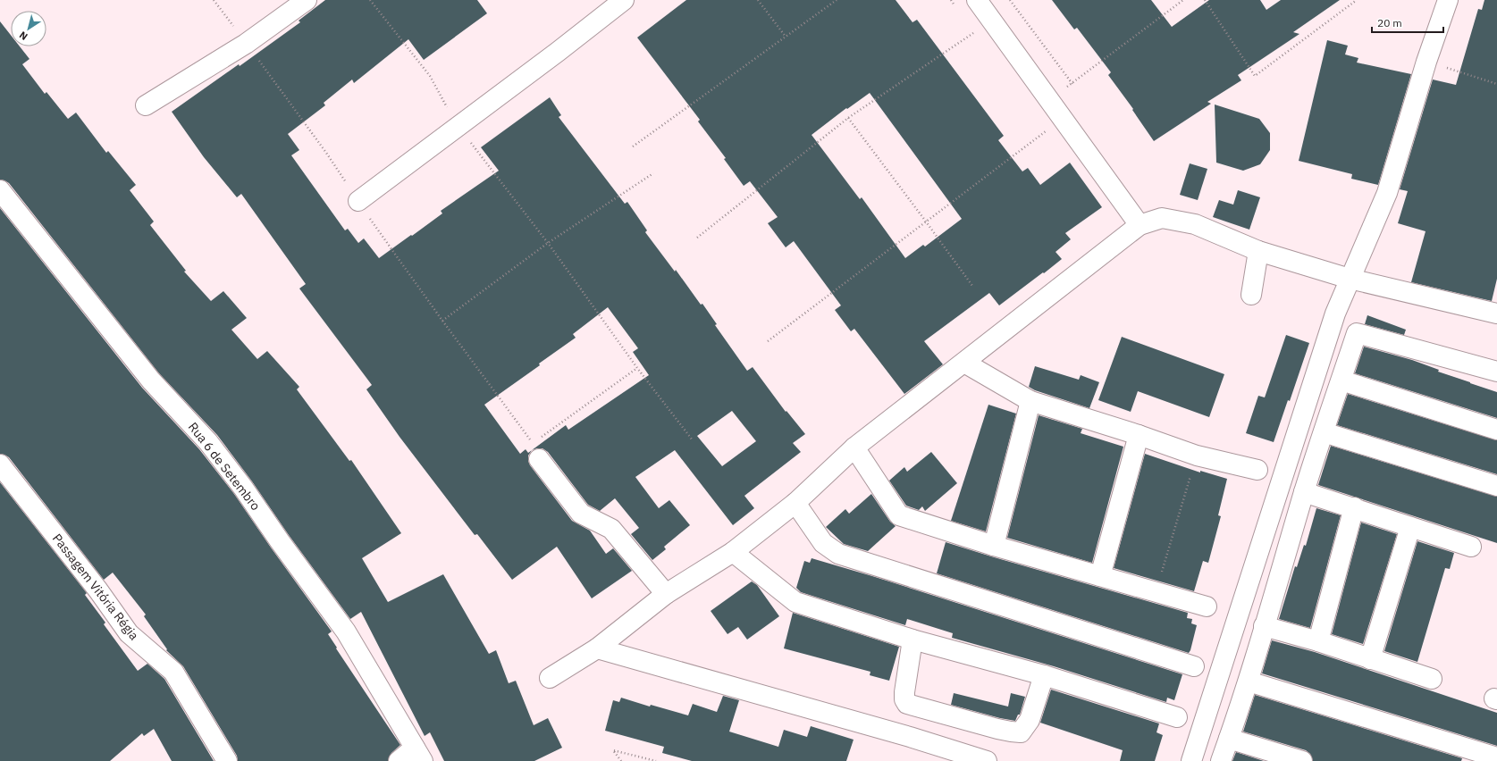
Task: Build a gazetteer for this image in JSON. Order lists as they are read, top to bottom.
{
  "streets": {
    "street": ["Rua 6 de Setembro", "Passagem Vitória Régia"]
  },
  "scale_bar": "20 m",
  "north": "bottom left"
}
